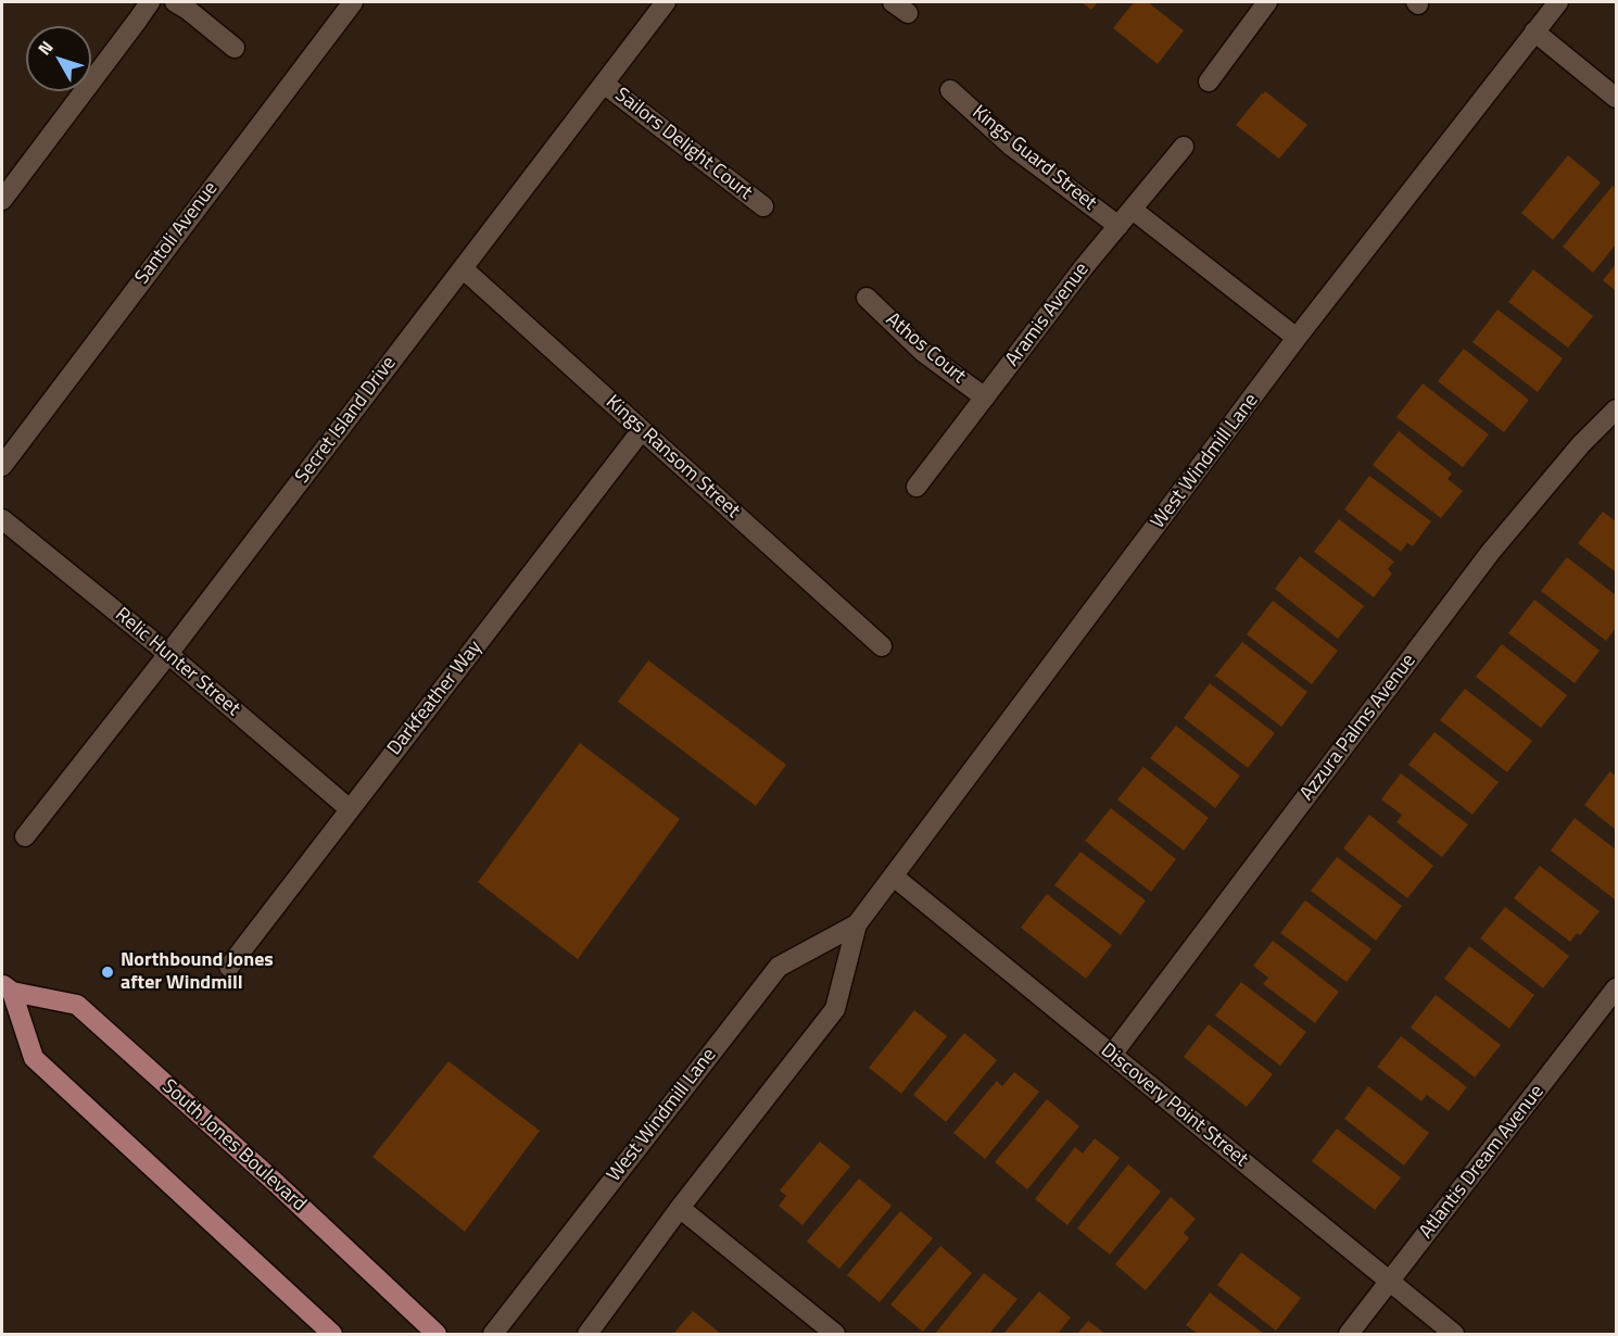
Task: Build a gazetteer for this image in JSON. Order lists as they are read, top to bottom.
{
  "streets": {
    "main road": ["South Jones Boulevard"],
    "street": [
      "Sailors Delight Court",
      "Kings Guard Street",
      "Santoli Avenue",
      "Aramis Avenue",
      "Athos Court",
      "Secret Island Drive",
      "Kings Ransom Street",
      "West Windmill Lane",
      "Relic Hunter Street",
      "Darkfeather Way",
      "Azzura Palms Avenue",
      "Discovery Point Street",
      "Atlantis Dream Avenue"
    ]
  },
  "crossings": [
    ["Sailors Delight Court", "Secret Island Drive"],
    ["Kings Guard Street", "Aramis Avenue"],
    ["Aramis Avenue", "Athos Court"],
    ["Secret Island Drive", "Kings Ransom Street"],
    ["Secret Island Drive", "Relic Hunter Street"],
    ["Kings Ransom Street", "Darkfeather Way"],
    ["West Windmill Lane", "Discovery Point Street"],
    ["Relic Hunter Street", "Darkfeather Way"],
    ["Azzura Palms Avenue", "Discovery Point Street"],
    ["Discovery Point Street", "Atlantis Dream Avenue"]
  ],
  "places": ["Northbound Jones after Windmill"],
  "north": "top left"
}
